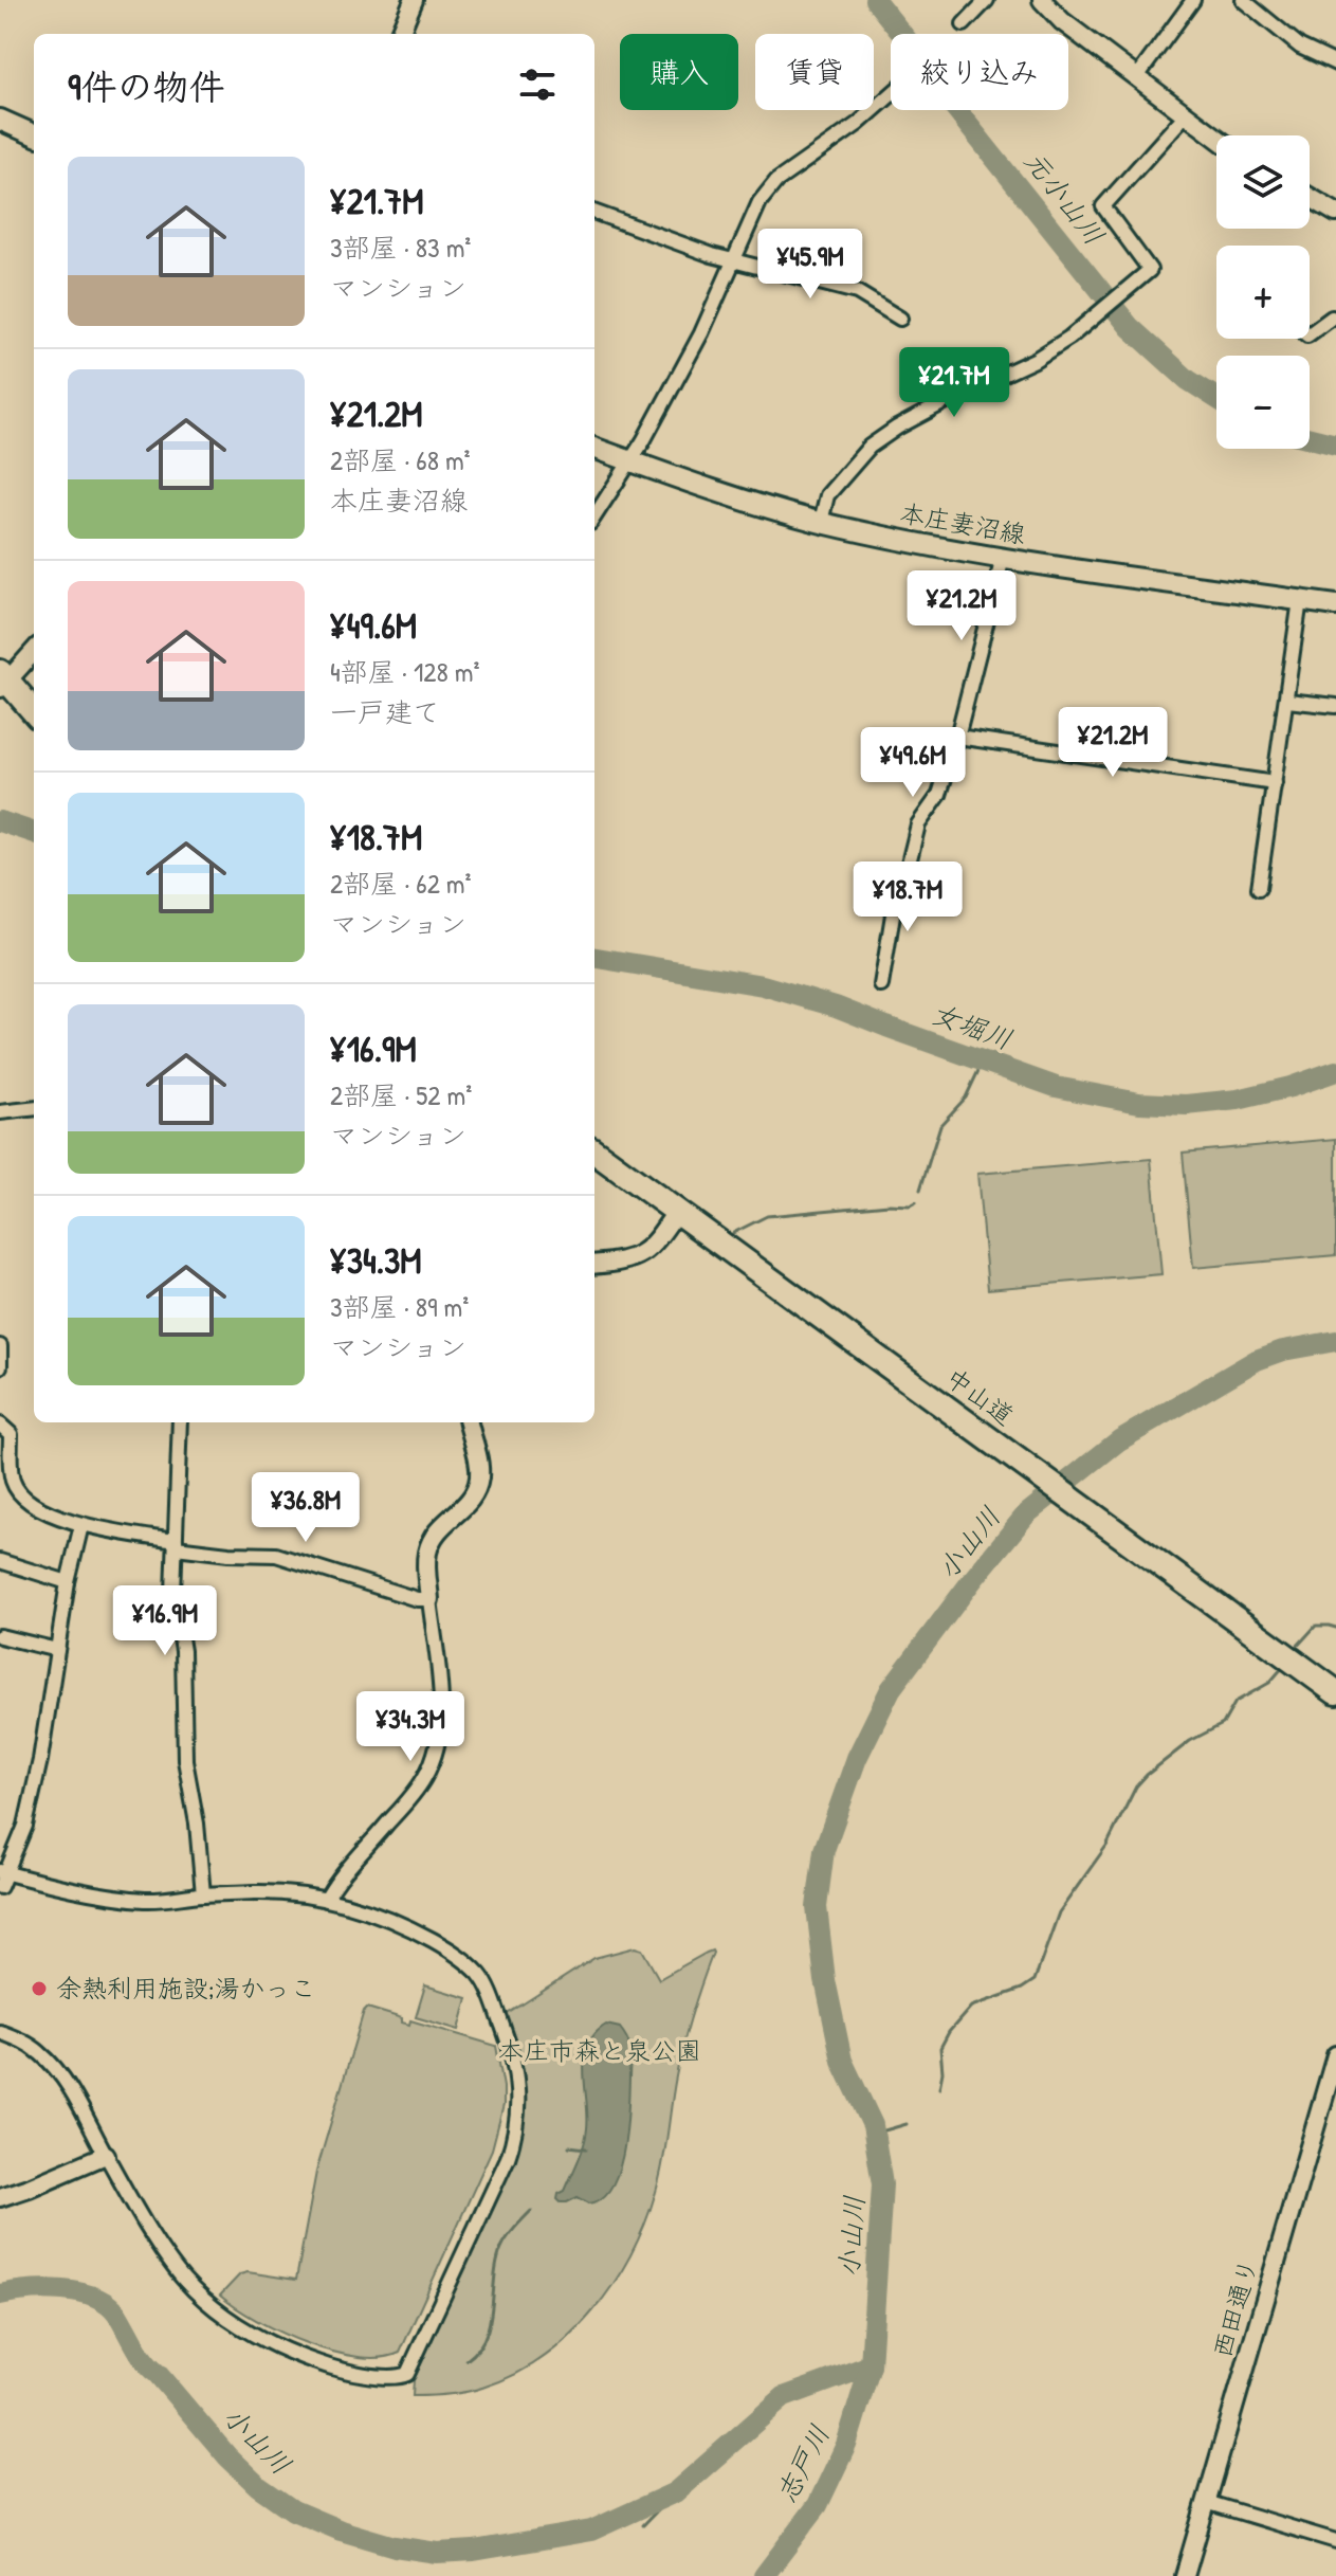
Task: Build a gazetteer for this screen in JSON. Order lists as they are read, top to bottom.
{
  "streets": {
    "highway": ["中山道"],
    "main road": ["本庄妻沼線"],
    "street": ["西田通り"]
  },
  "water": [
    "元小山川",
    "女堀川",
    "小山川",
    "志戸川"
  ],
  "parks": ["本庄市森と泉公園"],
  "places": ["余熱利用施設;湯かっこ"],
  "page": {
    "chip": ["購入", "賃貸", "絞り込み"],
    "heading": "9件の物件",
    "map_buttons": ["+", "−"],
    "list": [
      {
        "name": "¥21.7M",
        "note": "3部屋 · 83 m² · マンション"
      },
      {
        "name": "¥21.2M",
        "note": "2部屋 · 68 m² · 本庄妻沼線"
      },
      {
        "name": "¥49.6M",
        "note": "4部屋 · 128 m² · 一戸建て"
      },
      {
        "name": "¥18.7M",
        "note": "2部屋 · 62 m² · マンション"
      },
      {
        "name": "¥16.9M",
        "note": "2部屋 · 52 m² · マンション"
      },
      {
        "name": "¥34.3M",
        "note": "3部屋 · 89 m² · マンション"
      }
    ],
    "price": [
      "¥45.9M",
      "¥21.7M",
      "¥21.2M",
      "¥21.2M",
      "¥49.6M",
      "¥18.7M",
      "¥36.8M",
      "¥16.9M",
      "¥34.3M"
    ]
  }
}
